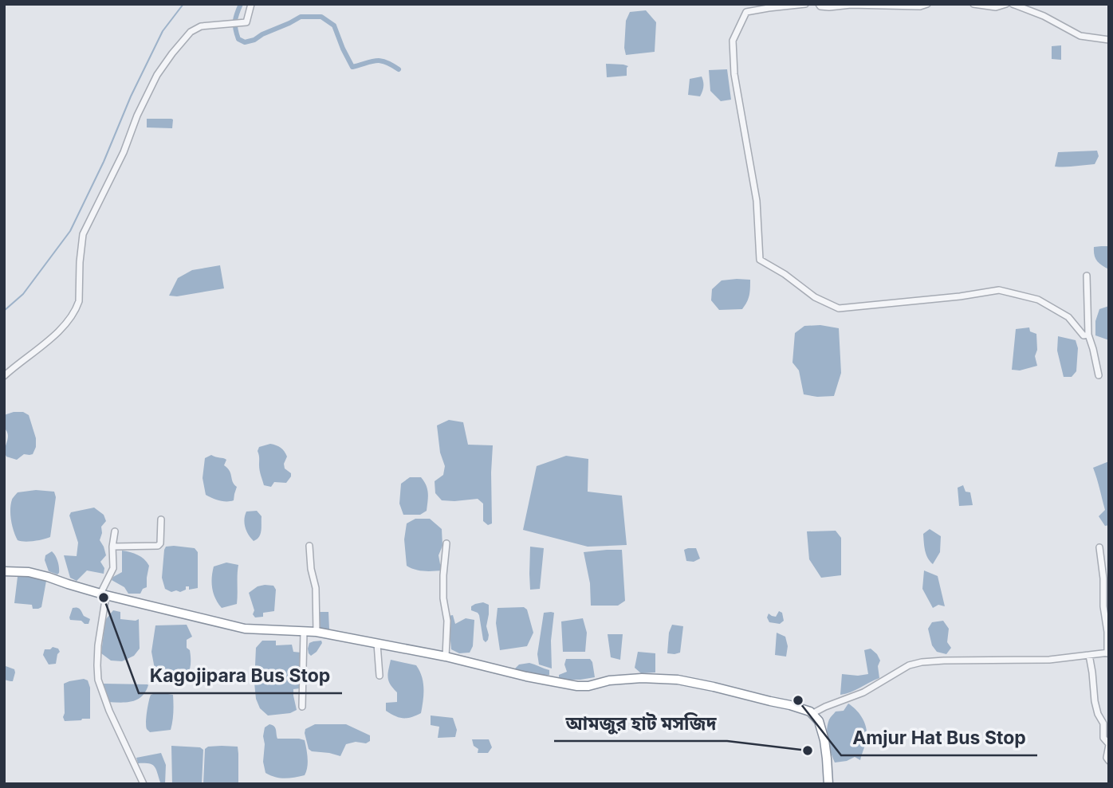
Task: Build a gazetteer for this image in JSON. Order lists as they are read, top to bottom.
{
  "places": ["Kagojipara Bus Stop", "Amjur Hat Bus Stop", "আমজুর হাট মসজিদ"]
}
